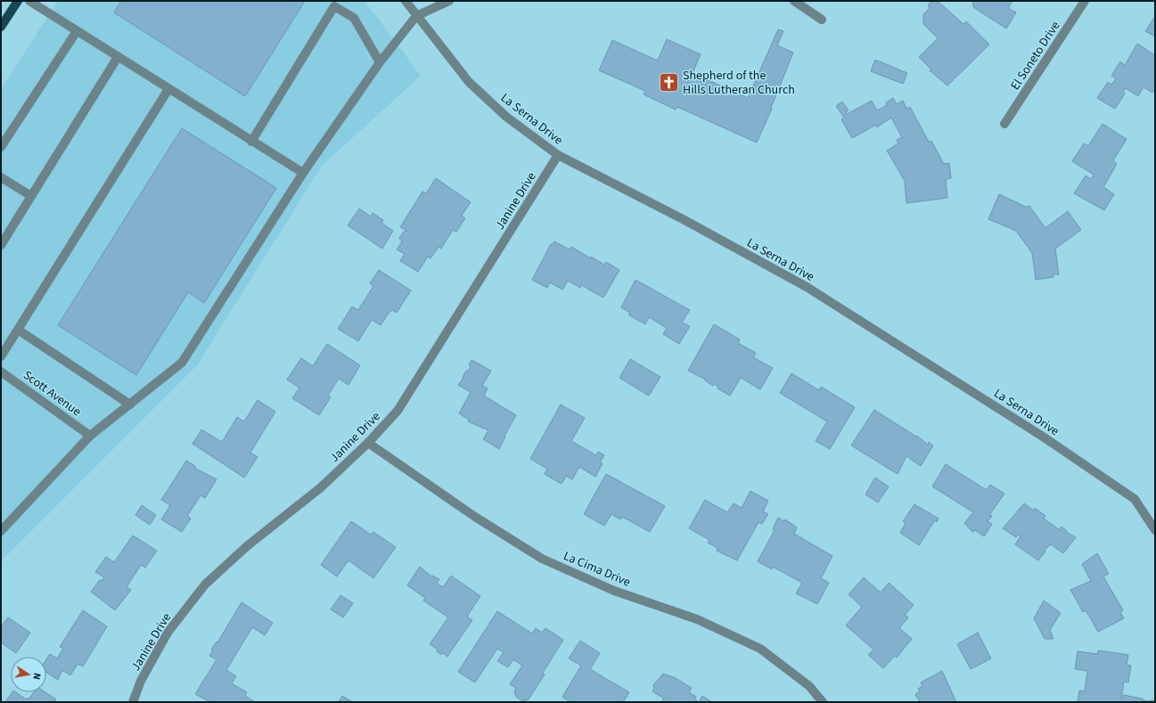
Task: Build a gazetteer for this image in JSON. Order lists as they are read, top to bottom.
{
  "streets": {
    "street": [
      "El Soneto Drive",
      "La Serna Drive",
      "Janine Drive",
      "Scott Avenue",
      "La Cima Drive"
    ]
  },
  "crossings": [
    ["La Serna Drive", "Janine Drive"],
    ["Janine Drive", "La Cima Drive"]
  ],
  "places": {
    "church": ["Shepherd of the Hills Lutheran Church"]
  },
  "north": "right"
}
